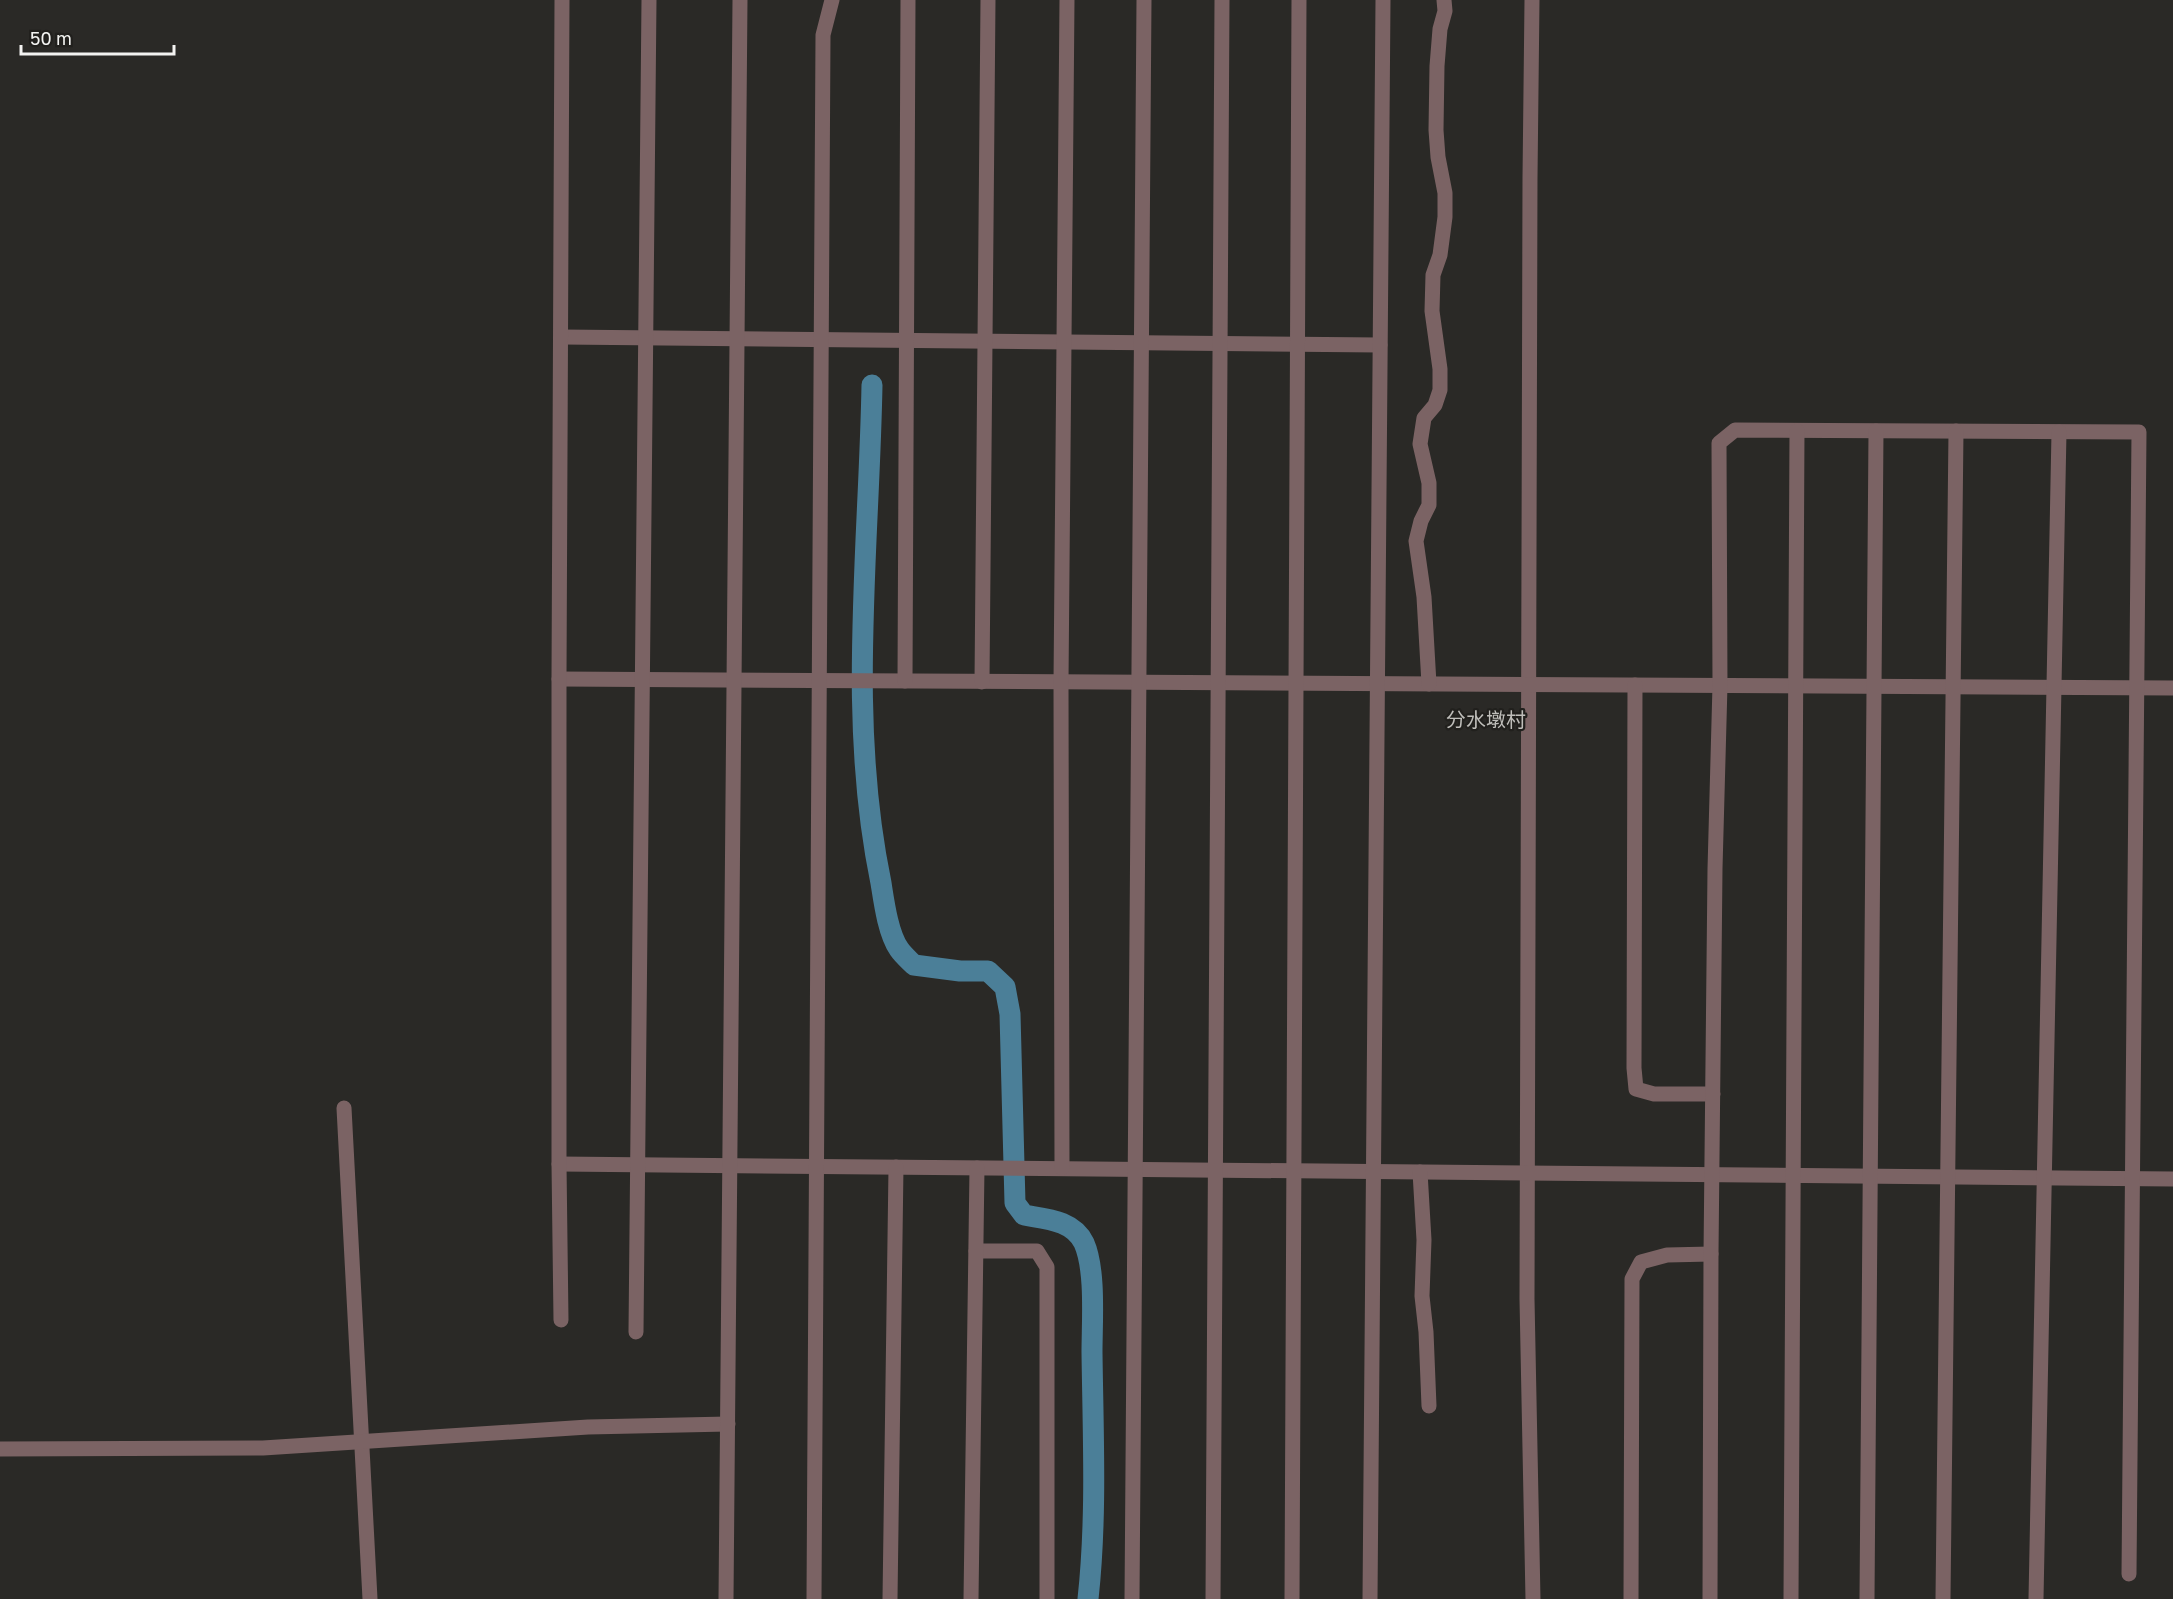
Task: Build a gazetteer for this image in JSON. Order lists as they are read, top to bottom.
{
  "districts": ["分水墩村"],
  "scale_bar": "50 m"
}
